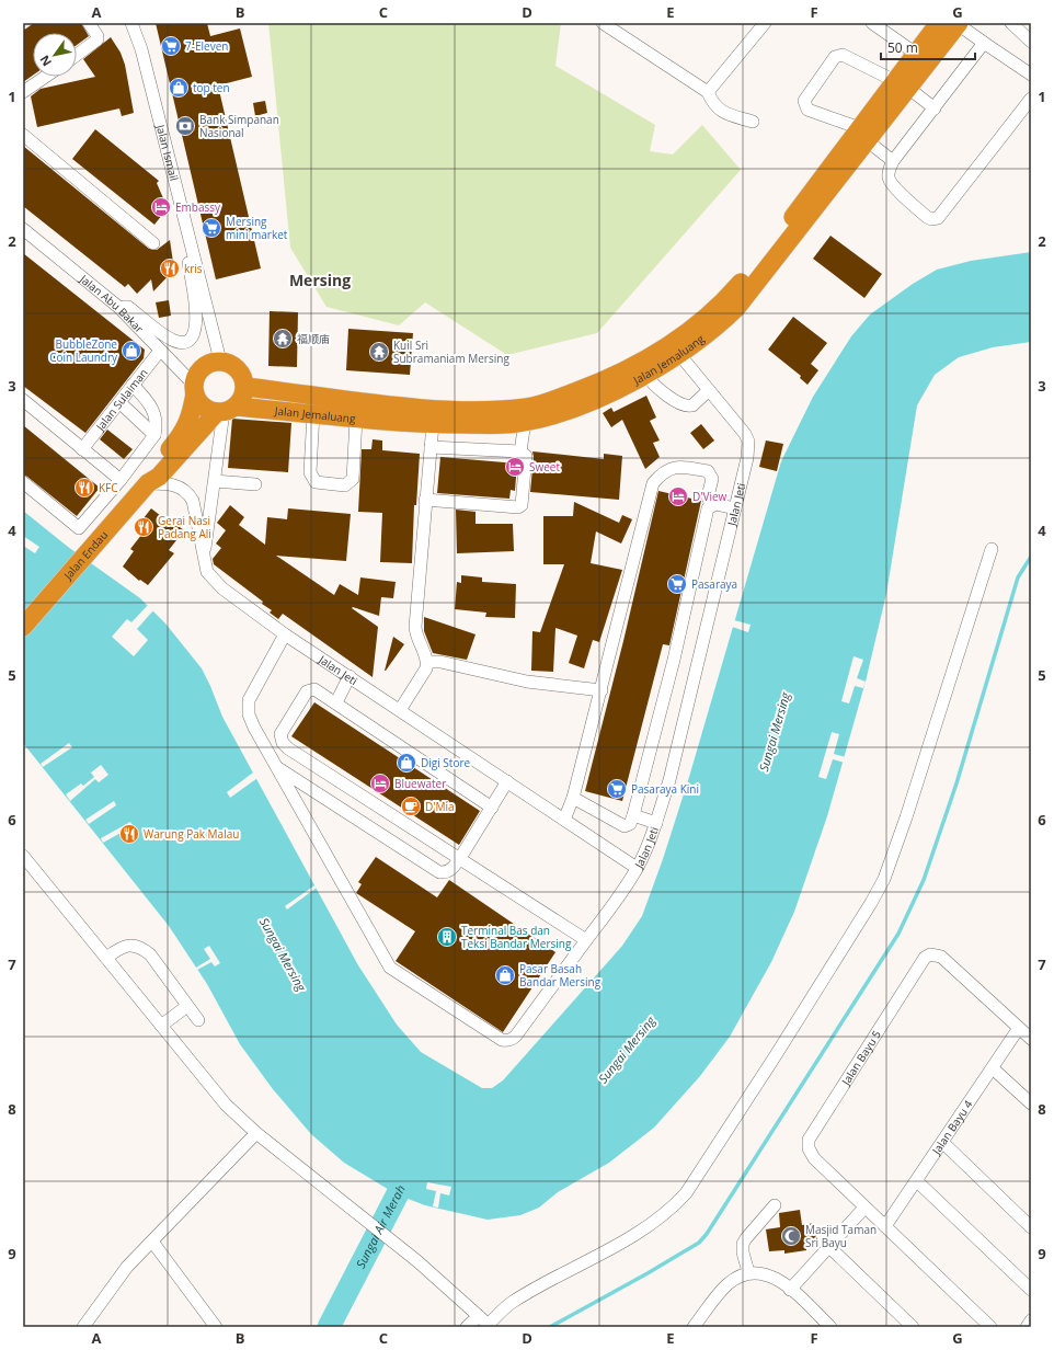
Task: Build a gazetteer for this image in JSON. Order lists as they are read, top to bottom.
{
  "streets": {
    "highway": ["Jalan Jemaluang", "Jalan Endau"],
    "street": [
      "Jalan Ismail",
      "Jalan Abu Bakar",
      "Jalan Sulaiman",
      "Jalan Jeti",
      "Jalan Bayu 5",
      "Jalan Bayu 4"
    ]
  },
  "crossings": [
    ["Jalan Ismail", "Jalan Abu Bakar"],
    ["Jalan Ismail", "Jalan Jemaluang"],
    ["Jalan Ismail", "Jalan Endau"],
    ["Jalan Abu Bakar", "Jalan Jemaluang"],
    ["Jalan Abu Bakar", "Jalan Sulaiman"],
    ["Jalan Abu Bakar", "Jalan Endau"],
    ["Jalan Jemaluang", "Jalan Jeti"],
    ["Jalan Jemaluang", "Jalan Endau"],
    ["Jalan Jeti", "Jalan Endau"],
    ["Jalan Bayu 5", "Jalan Bayu 4"]
  ],
  "districts": ["Mersing"],
  "water": ["Sungai Mersing", "Sungai Air Merah"],
  "places": {
    "supermarket": [
      "7-Eleven",
      "Mersing mini market",
      "Pasaraya",
      "Pasaraya Kini"
    ],
    "shop": [
      "top ten",
      "BubbleZone Coin Laundry",
      "Digi Store",
      "Pasar Basah Bandar Mersing"
    ],
    "bank": ["Bank Simpanan Nasional"],
    "hotel": [
      "Embassy",
      "Sweet",
      "D'View",
      "Bluewater"
    ],
    "restaurant": [
      "kris",
      "KFC",
      "Gerai Nasi Padang Ali",
      "Warung Pak Malau"
    ],
    "temple": ["福顺庙", "Kuil Sri Subramaniam Mersing"],
    "cafe": ["D'Mia"],
    "building": ["Terminal Bas dan Teksi Bandar Mersing"],
    "mosque": ["Masjid Taman Sri Bayu"]
  },
  "scale_bar": "50 m",
  "north": "bottom left",
  "grid": {
    "columns": [
      "A",
      "B",
      "C",
      "D",
      "E",
      "F",
      "G"
    ],
    "rows": [
      "1",
      "2",
      "3",
      "4",
      "5",
      "6",
      "7",
      "8",
      "9"
    ]
  }
}
